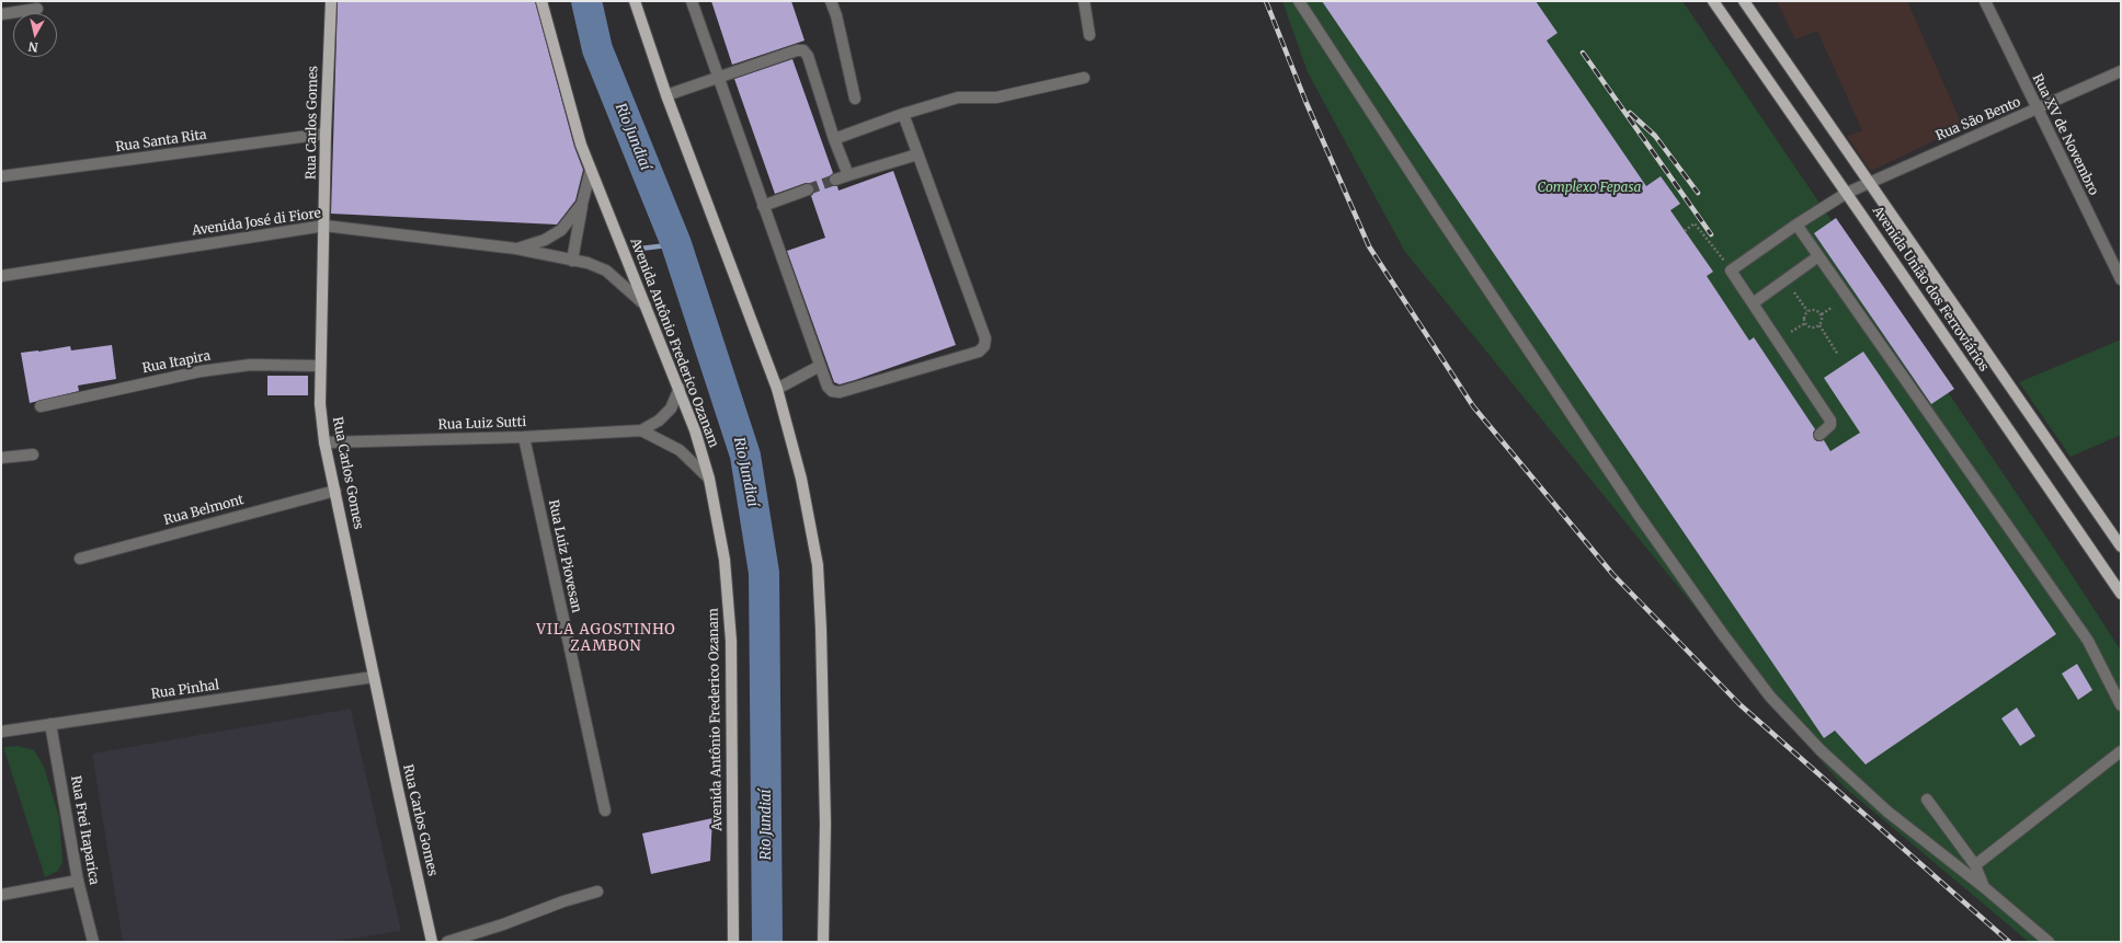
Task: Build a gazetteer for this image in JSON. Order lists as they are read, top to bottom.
{
  "streets": {
    "main road": ["Rua Carlos Gomes", "Avenida União dos Ferroviários", "Avenida Antônio Frederico Ozanam"],
    "street": [
      "Rua São Bento",
      "Rua XV de Novembro",
      "Rua Santa Rita",
      "Avenida José di Fiore",
      "Rua Itapira",
      "Rua Luiz Sutti",
      "Rua Belmont",
      "Rua Luiz Piovesan",
      "Rua Pinhal",
      "Rua Frei Itaparica"
    ]
  },
  "crossings": [
    ["Rua São Bento", "Rua XV de Novembro"],
    ["Rua São Bento", "Avenida União dos Ferroviários"],
    ["Rua Carlos Gomes", "Rua Santa Rita"],
    ["Rua Carlos Gomes", "Avenida José di Fiore"],
    ["Rua Carlos Gomes", "Rua Itapira"],
    ["Rua Carlos Gomes", "Rua Luiz Sutti"],
    ["Rua Carlos Gomes", "Rua Belmont"],
    ["Rua Carlos Gomes", "Rua Pinhal"],
    ["Avenida José di Fiore", "Avenida Antônio Frederico Ozanam"],
    ["Avenida Antônio Frederico Ozanam", "Rua Luiz Sutti"],
    ["Rua Luiz Sutti", "Rua Luiz Piovesan"],
    ["Rua Pinhal", "Rua Frei Itaparica"]
  ],
  "districts": ["VILA AGOSTINHO ZAMBON"],
  "water": ["Rio Jundiaí"],
  "parks": ["Complexo Fepasa"],
  "north": "bottom"
}
